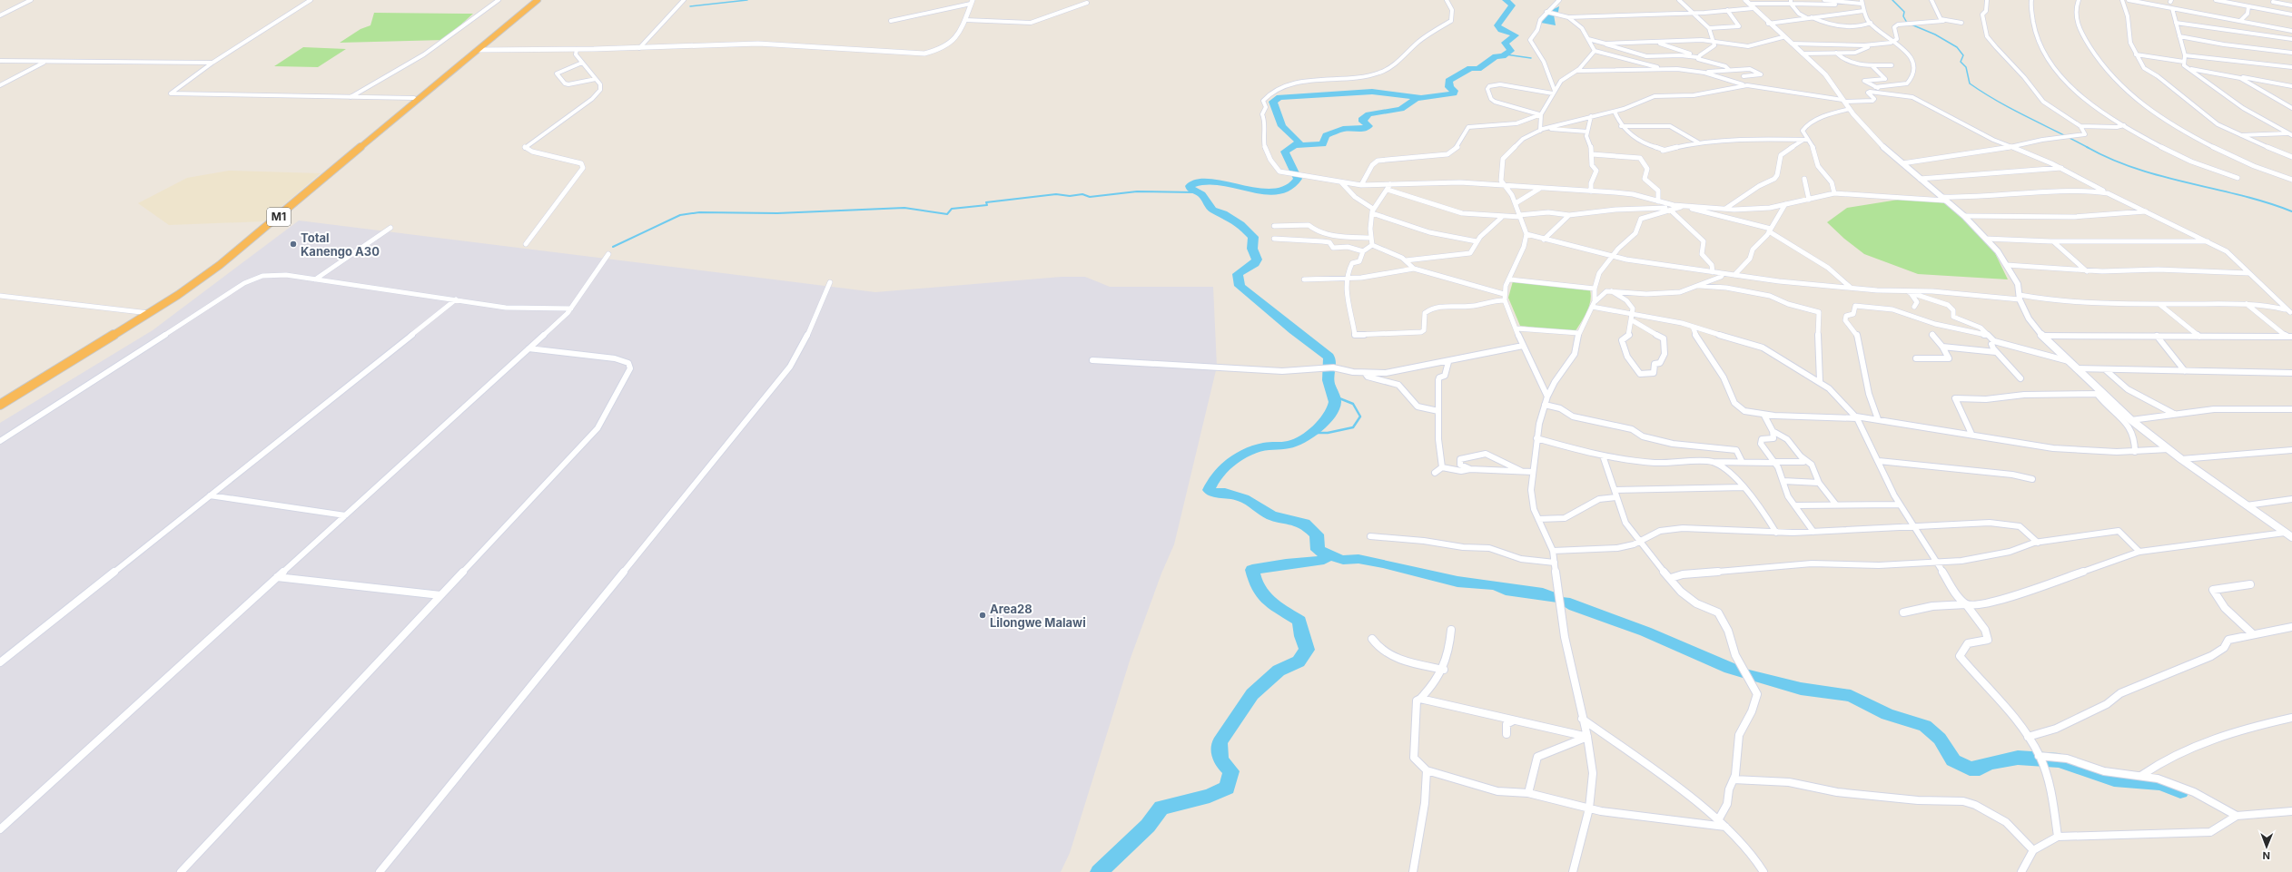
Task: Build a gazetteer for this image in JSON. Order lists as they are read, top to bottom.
{
  "streets": {
    "highway": ["M1"]
  },
  "places": ["Total Kanengo A30", "Area28 Lilongwe Malawi"],
  "north": "bottom"
}
